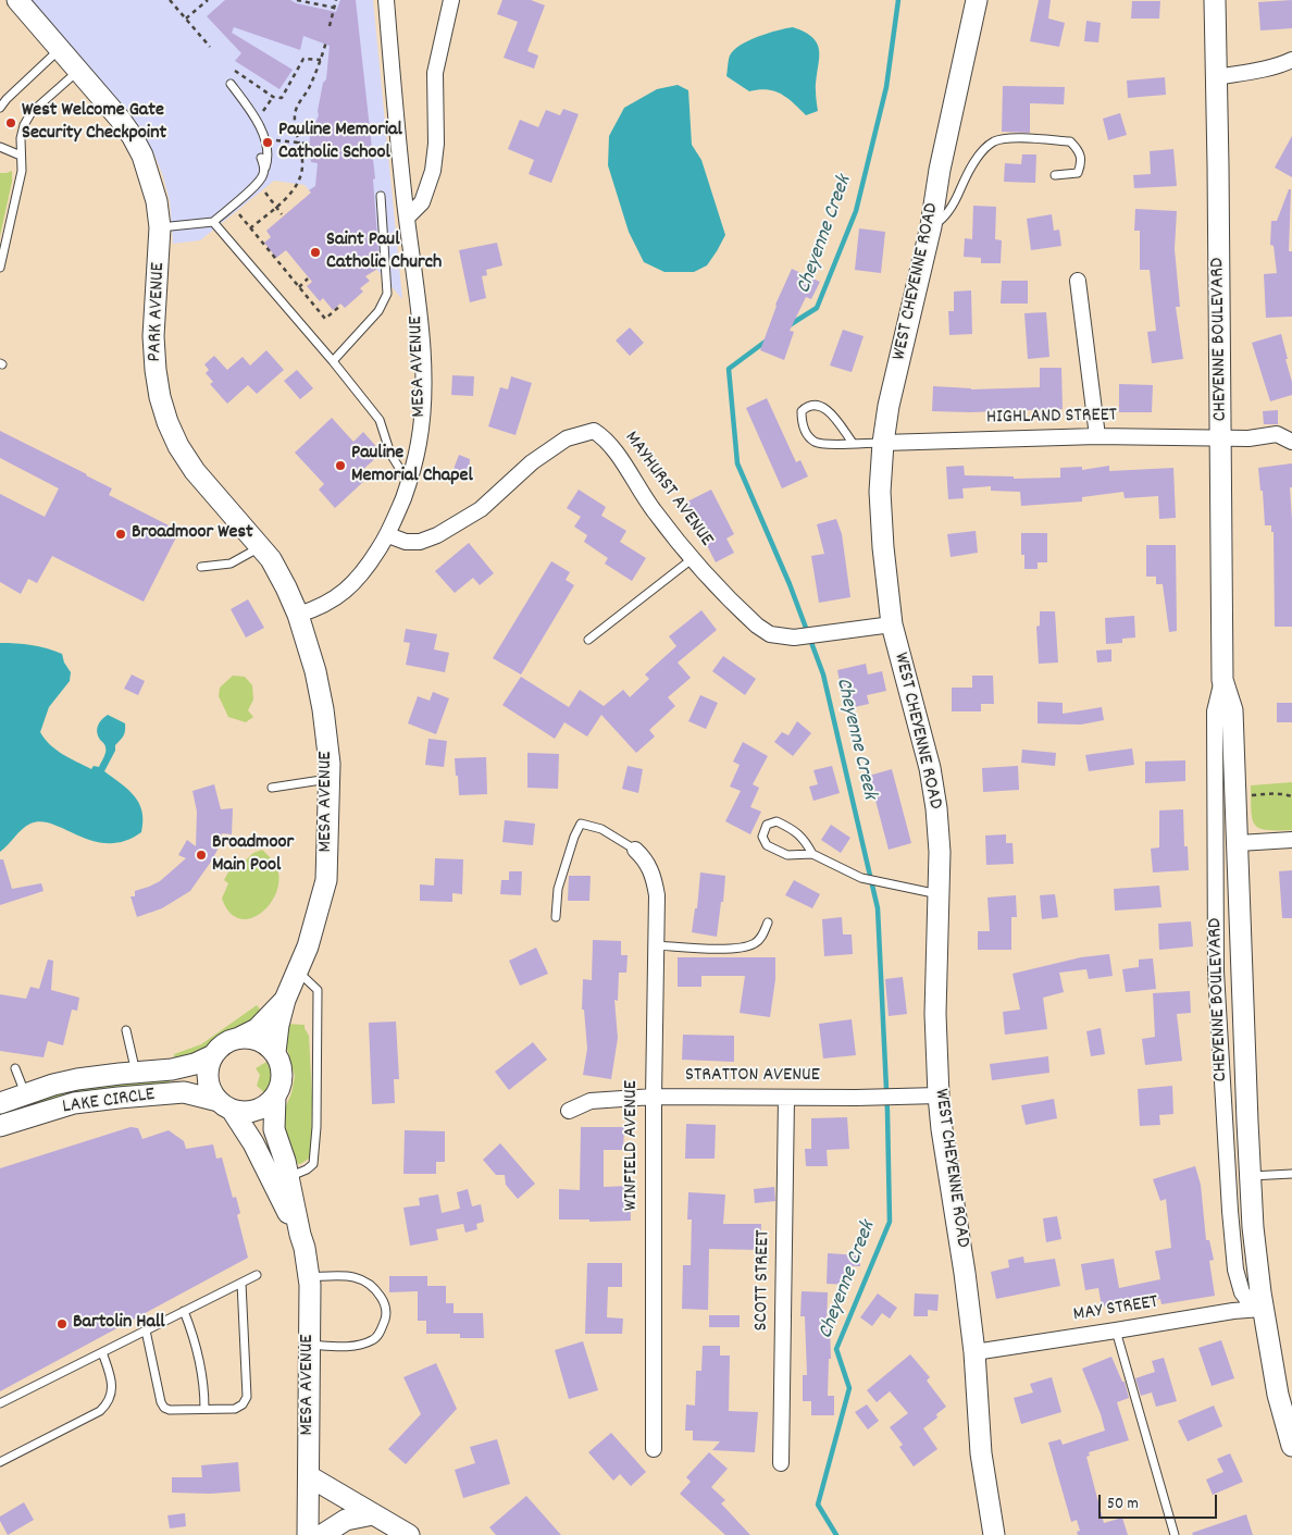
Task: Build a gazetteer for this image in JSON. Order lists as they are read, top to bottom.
{
  "streets": {
    "street": [
      "WEST CHEYENNE ROAD",
      "PARK AVENUE",
      "CHEYENNE BOULEVARD",
      "MESA AVENUE",
      "HIGHLAND STREET",
      "MAYHURST AVENUE",
      "STRATTON AVENUE",
      "LAKE CIRCLE",
      "WINFIELD AVENUE",
      "SCOTT STREET",
      "MAY STREET"
    ]
  },
  "crossings": [
    ["WEST CHEYENNE ROAD", "HIGHLAND STREET"],
    ["WEST CHEYENNE ROAD", "MAYHURST AVENUE"],
    ["WEST CHEYENNE ROAD", "STRATTON AVENUE"],
    ["WEST CHEYENNE ROAD", "MAY STREET"],
    ["PARK AVENUE", "MESA AVENUE"],
    ["CHEYENNE BOULEVARD", "HIGHLAND STREET"],
    ["CHEYENNE BOULEVARD", "MAY STREET"],
    ["MESA AVENUE", "MAYHURST AVENUE"],
    ["MESA AVENUE", "LAKE CIRCLE"],
    ["STRATTON AVENUE", "WINFIELD AVENUE"],
    ["STRATTON AVENUE", "SCOTT STREET"]
  ],
  "water": ["Cheyenne Creek"],
  "places": [
    "West Welcome Gate Security Checkpoint",
    "Pauline Memorial Catholic School",
    "Saint Paul Catholic Church",
    "Pauline Memorial Chapel",
    "Broadmoor West",
    "Broadmoor Main Pool",
    "Bartolin Hall"
  ],
  "scale_bar": "50 m"
}
